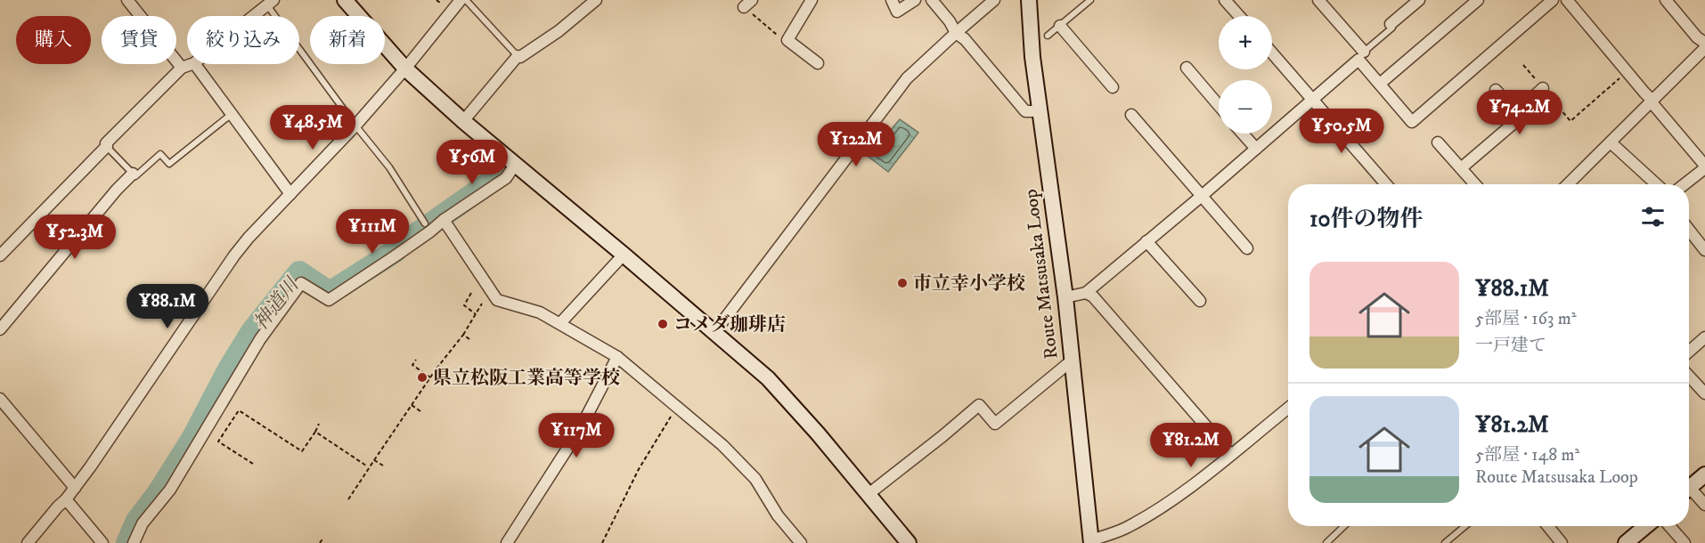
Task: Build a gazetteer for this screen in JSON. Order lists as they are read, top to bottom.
{
  "streets": {
    "street": ["Route Matsusaka Loop"]
  },
  "water": ["神道川"],
  "places": ["市立幸小学校", "コメダ珈琲店", "県立松阪工業高等学校"],
  "page": {
    "map_buttons": ["+", "−"],
    "chip": [
      "購入",
      "賃貸",
      "絞り込み",
      "新着"
    ],
    "price": [
      "¥74.2M",
      "¥48.5M",
      "¥50.5M",
      "¥122M",
      "¥56M",
      "¥111M",
      "¥52.3M",
      "¥88.1M",
      "¥117M",
      "¥81.2M"
    ],
    "heading": "10件の物件",
    "list": [
      {
        "name": "¥88.1M",
        "note": "5部屋 · 163 m² · 一戸建て"
      },
      {
        "name": "¥81.2M",
        "note": "5部屋 · 148 m² · Route Matsusaka Loop"
      }
    ]
  }
}
